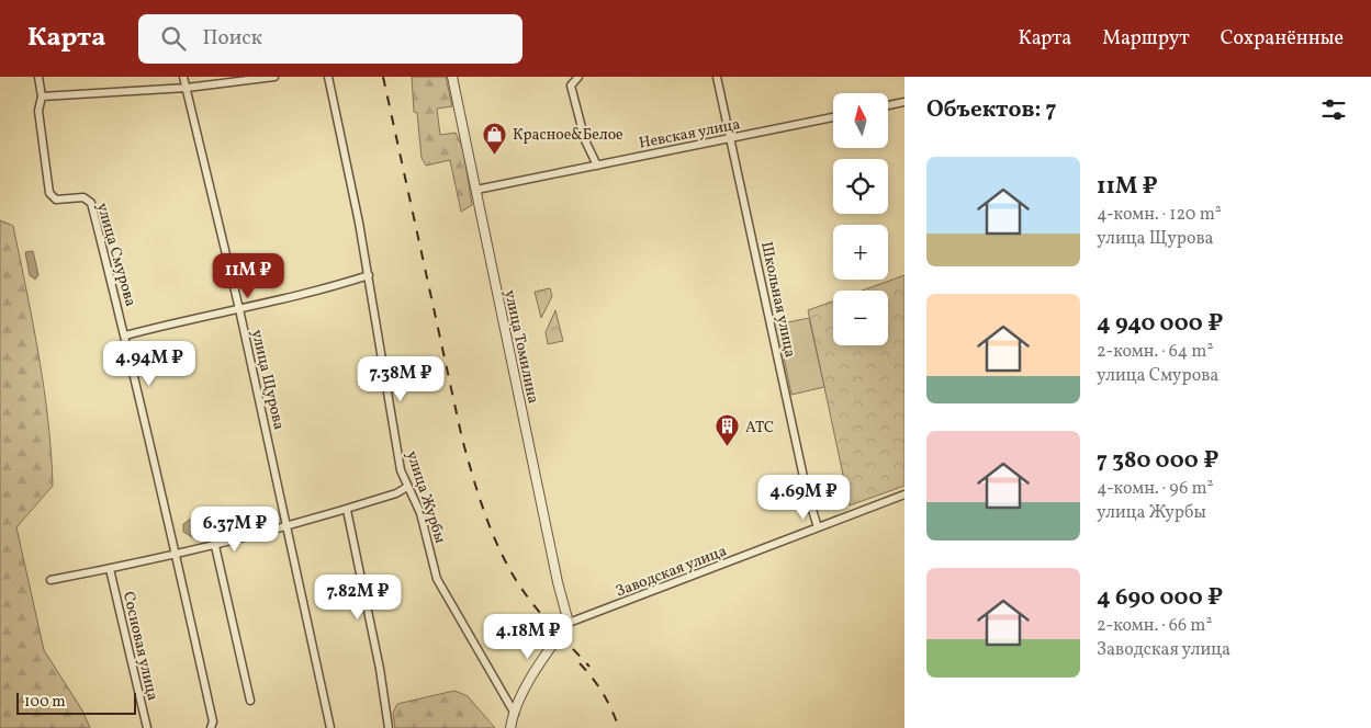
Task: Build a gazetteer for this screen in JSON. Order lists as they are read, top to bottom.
{
  "streets": {
    "street": [
      "Невская улица",
      "улица Смурова",
      "Школьная улица",
      "улица Томилина",
      "улица Щурова",
      "улица Журбы",
      "Заводская улица",
      "Сосновая улица"
    ]
  },
  "crossings": [
    ["Невская улица", "Школьная улица"],
    ["Невская улица", "улица Томилина"],
    ["Школьная улица", "Заводская улица"],
    ["улица Томилина", "Заводская улица"]
  ],
  "places": {
    "shop": ["Красное&Белое"],
    "building": ["АТС"]
  },
  "scale_bar": "100 m",
  "north": "top",
  "page": {
    "header": "Карта",
    "search": "Поиск",
    "nav": ["Карта", "Маршрут", "Сохранённые"],
    "heading": "Объектов: 7",
    "map_buttons": ["+", "−"],
    "list": [
      {
        "name": "11M ₽",
        "note": "4-комн. · 120 m² · улица Щурова"
      },
      {
        "name": "4 940 000 ₽",
        "note": "2-комн. · 64 m² · улица Смурова"
      },
      {
        "name": "7 380 000 ₽",
        "note": "4-комн. · 96 m² · улица Журбы"
      },
      {
        "name": "4 690 000 ₽",
        "note": "2-комн. · 66 m² · Заводская улица"
      }
    ],
    "price": [
      "11M ₽",
      "4.94M ₽",
      "7.38M ₽",
      "4.69M ₽",
      "6.37M ₽",
      "7.82M ₽",
      "4.18M ₽"
    ],
    "scale": "100 m"
  }
}
